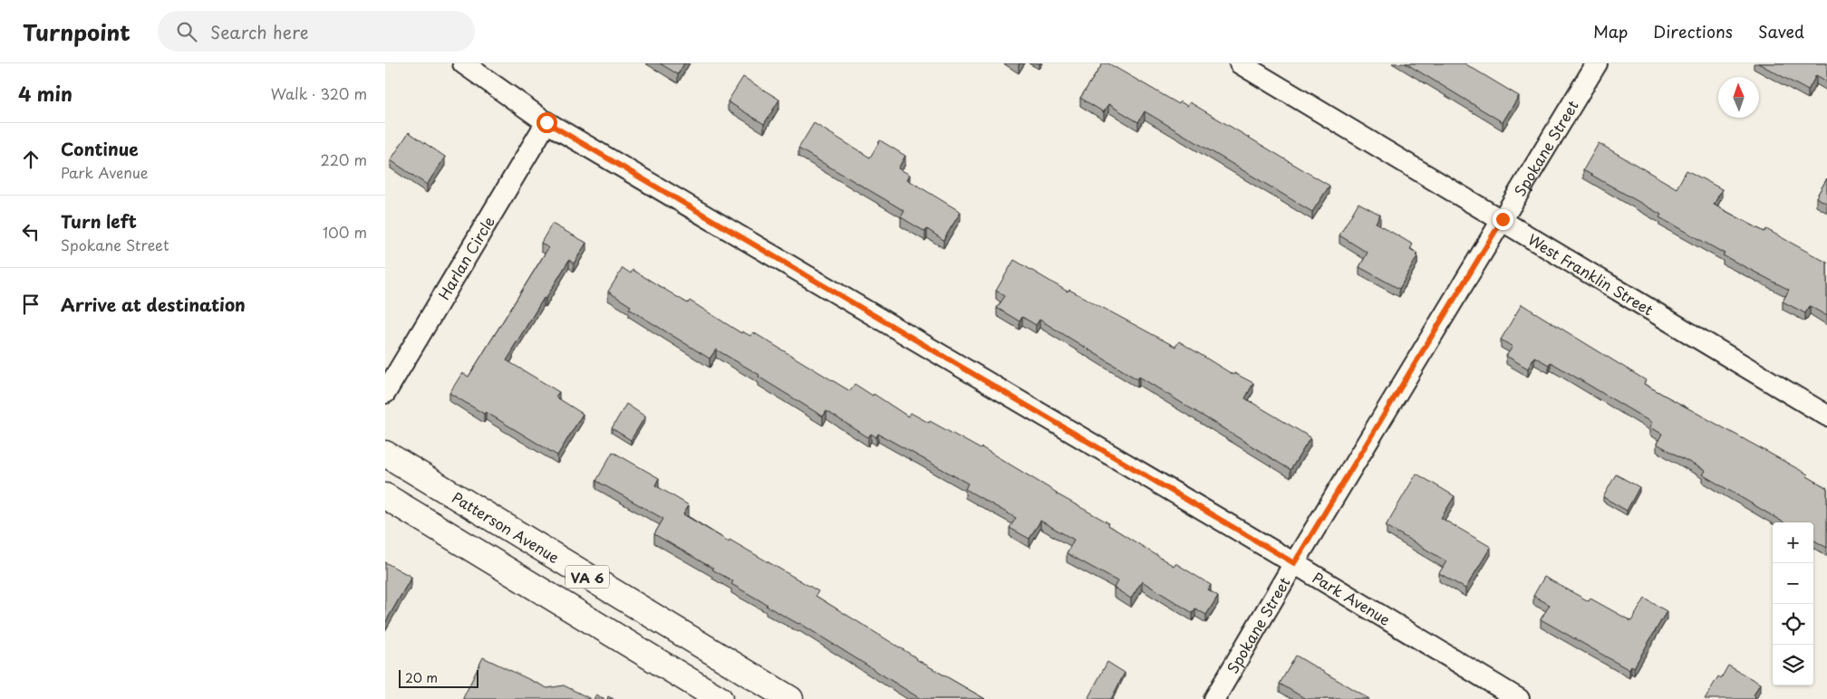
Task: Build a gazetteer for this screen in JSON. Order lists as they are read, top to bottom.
{
  "streets": {
    "main road": ["Patterson Avenue", "VA 6"],
    "street": [
      "Spokane Street",
      "Harlan Circle",
      "West Franklin Street",
      "Park Avenue"
    ]
  },
  "crossings": [
    ["Spokane Street", "West Franklin Street"],
    ["Spokane Street", "Park Avenue"],
    ["Harlan Circle", "Park Avenue"]
  ],
  "scale_bar": "20 m",
  "north": "top",
  "page": {
    "header": "Turnpoint",
    "search": "Search here",
    "nav": ["Map", "Directions", "Saved"],
    "heading": ["4 min", "Walk · 320 m"],
    "list": [
      ["Continue", "Park Avenue", "220 m"],
      ["Turn left", "Spokane Street", "100 m"],
      "Arrive at destination"
    ],
    "map_buttons": ["+", "−"],
    "scale": "20 m"
  }
}
